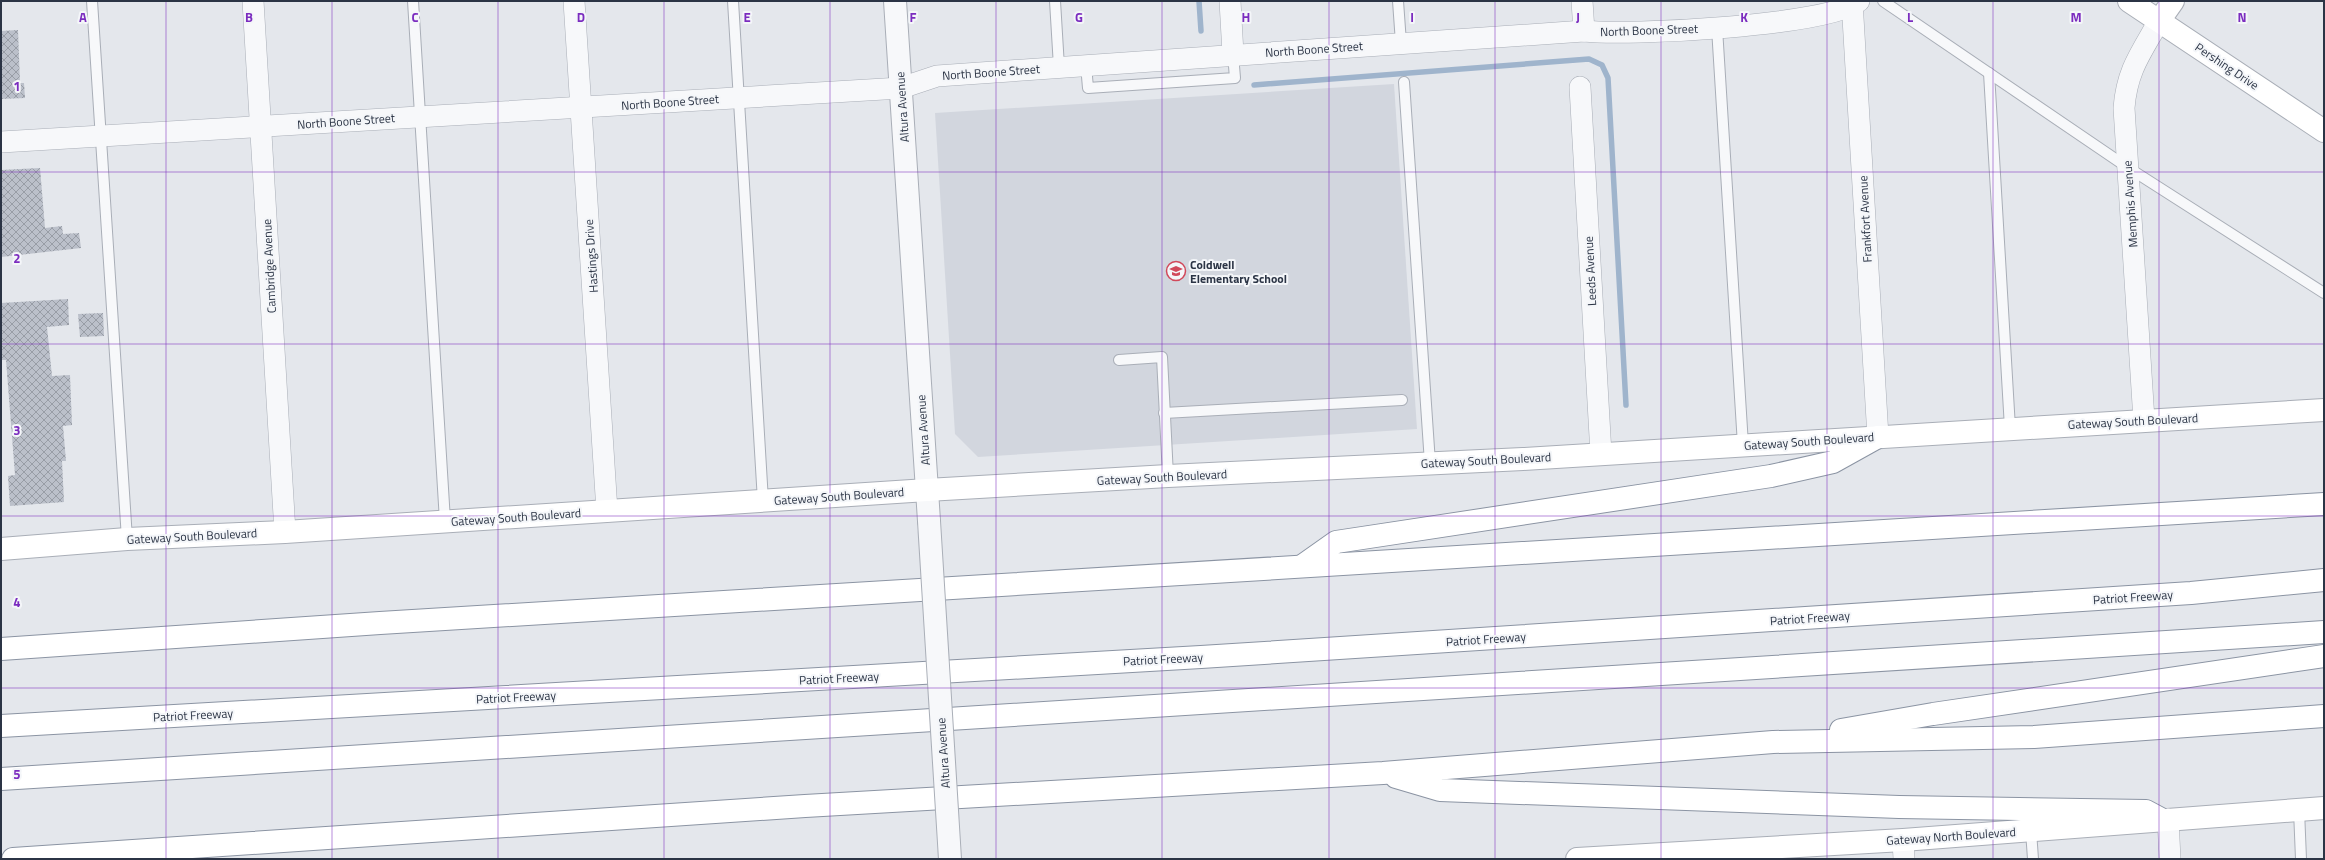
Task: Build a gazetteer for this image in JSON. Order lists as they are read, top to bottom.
{
  "streets": {
    "main road": [
      "Pershing Drive",
      "Memphis Avenue",
      "Gateway South Boulevard",
      "Patriot Freeway",
      "Gateway North Boulevard"
    ],
    "street": [
      "North Boone Street",
      "Altura Avenue",
      "Frankfort Avenue",
      "Hastings Drive",
      "Cambridge Avenue",
      "Leeds Avenue"
    ]
  },
  "crossings": [
    ["North Boone Street", "Altura Avenue"],
    ["North Boone Street", "Frankfort Avenue"],
    ["North Boone Street", "Hastings Drive"],
    ["North Boone Street", "Cambridge Avenue"],
    ["Pershing Drive", "Memphis Avenue"],
    ["Altura Avenue", "Gateway South Boulevard"],
    ["Memphis Avenue", "Gateway South Boulevard"],
    ["Frankfort Avenue", "Gateway South Boulevard"],
    ["Hastings Drive", "Gateway South Boulevard"],
    ["Cambridge Avenue", "Gateway South Boulevard"],
    ["Leeds Avenue", "Gateway South Boulevard"]
  ],
  "places": {
    "school or university": ["Coldwell Elementary School"]
  },
  "grid": {
    "columns": [
      "A",
      "B",
      "C",
      "D",
      "E",
      "F",
      "G",
      "H",
      "I",
      "J",
      "K",
      "L",
      "M",
      "N"
    ],
    "rows": [
      "1",
      "2",
      "3",
      "4",
      "5"
    ]
  }
}
